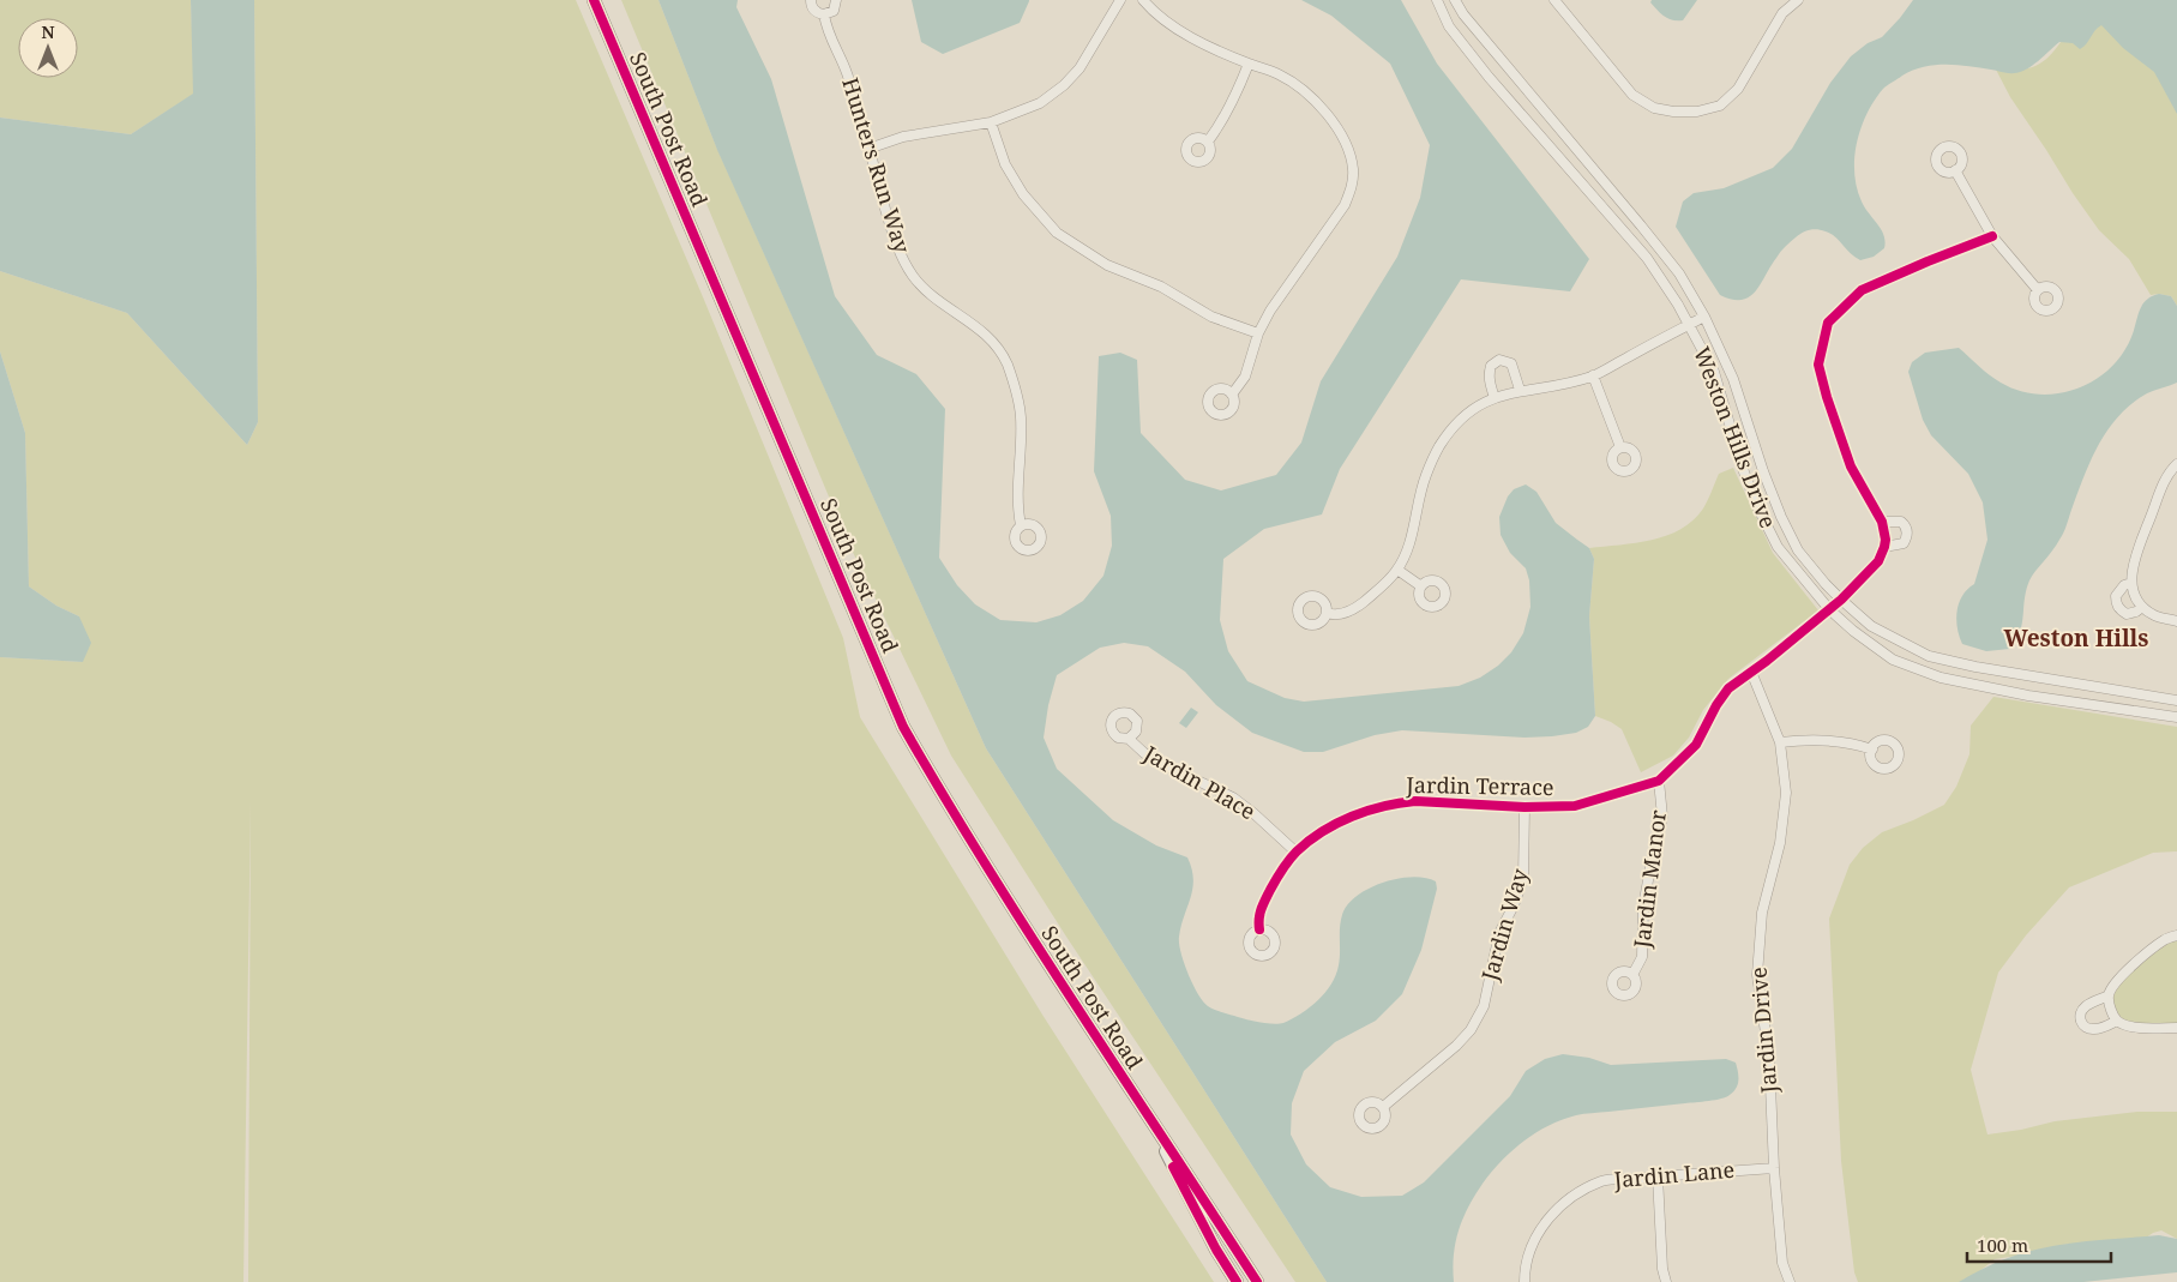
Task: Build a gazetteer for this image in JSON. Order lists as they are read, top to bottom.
{
  "streets": {
    "street": [
      "South Post Road",
      "Hunters Run Way",
      "Weston Hills Drive",
      "Jardin Place",
      "Jardin Terrace",
      "Jardin Manor",
      "Jardin Way",
      "Jardin Drive",
      "Jardin Lane"
    ]
  },
  "crossings": [
    ["Weston Hills Drive", "Jardin Terrace"],
    ["Jardin Place", "Jardin Terrace"],
    ["Jardin Terrace", "Jardin Manor"],
    ["Jardin Terrace", "Jardin Way"],
    ["Jardin Terrace", "Jardin Drive"],
    ["Jardin Drive", "Jardin Lane"]
  ],
  "districts": ["Weston Hills"],
  "scale_bar": "100 m",
  "north": "top"
}
